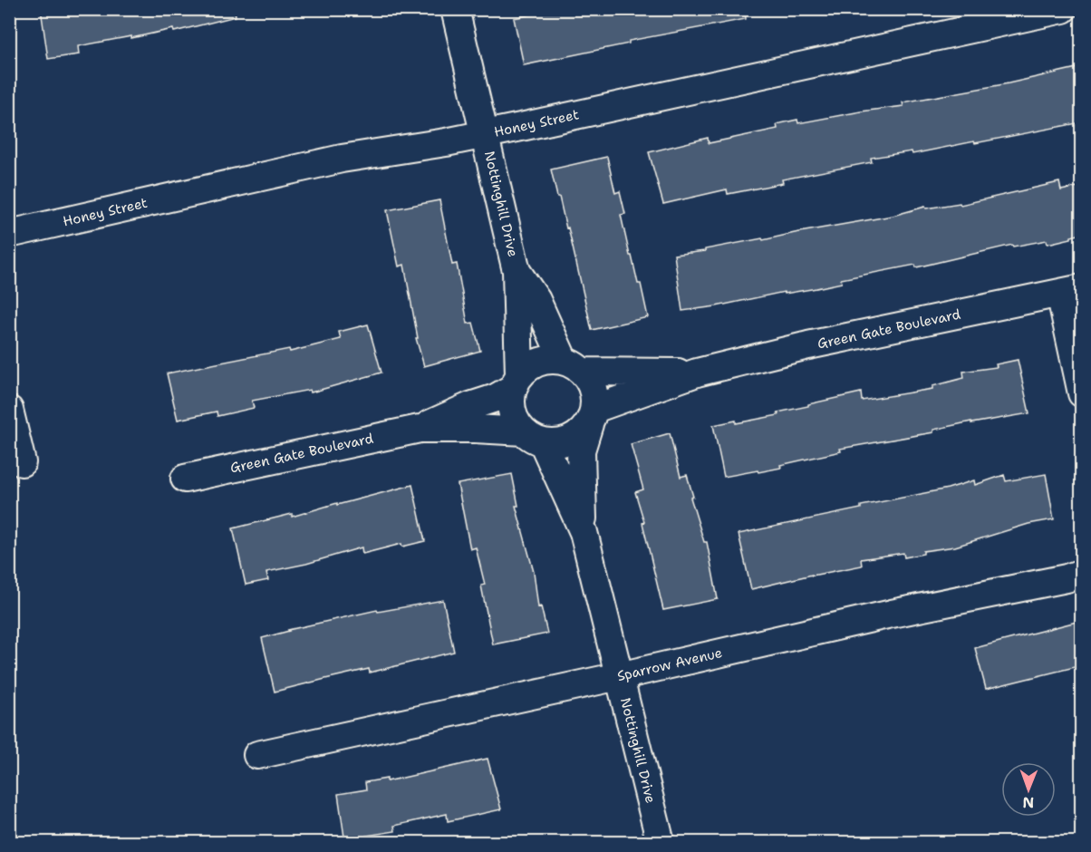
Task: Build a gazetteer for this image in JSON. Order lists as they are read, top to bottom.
{
  "streets": {
    "street": [
      "Honey Street",
      "Nottinghill Drive",
      "Green Gate Boulevard",
      "Sparrow Avenue"
    ]
  },
  "crossings": [
    ["Honey Street", "Nottinghill Drive"],
    ["Nottinghill Drive", "Green Gate Boulevard"],
    ["Nottinghill Drive", "Sparrow Avenue"]
  ],
  "north": "bottom"
}
